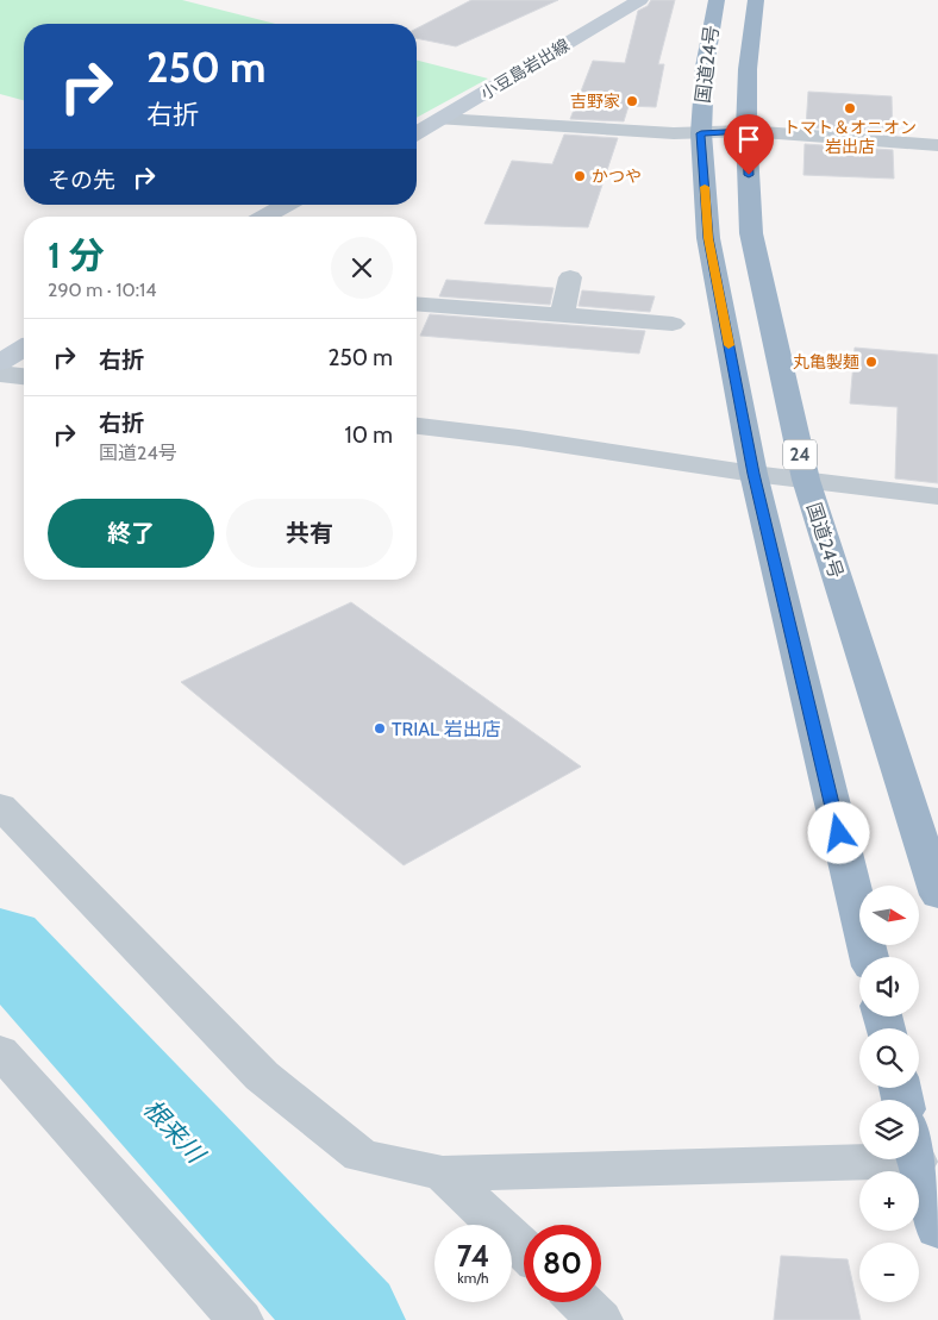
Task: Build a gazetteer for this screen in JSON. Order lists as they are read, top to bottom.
{
  "streets": {
    "highway": ["国道24号", "24"],
    "main road": ["小豆島岩出線"]
  },
  "water": ["根来川"],
  "places": [
    "吉野家",
    "トマト＆オニオン 岩出店",
    "かつや",
    "丸亀製麺",
    "TRIAL 岩出店"
  ],
  "north": "right",
  "page": {
    "turn": ["250 m", "右折"],
    "then": "その先",
    "heading": ["1 分", "290 m · 10:14"],
    "list": [
      {
        "name": "右折",
        "value": "250 m"
      },
      {
        "name": "右折",
        "note": "国道24号",
        "value": "10 m"
      }
    ],
    "buttons": ["終了", "共有"],
    "map_buttons": ["+", "−"],
    "speed": "74 km/h",
    "limit": "80"
  }
}
